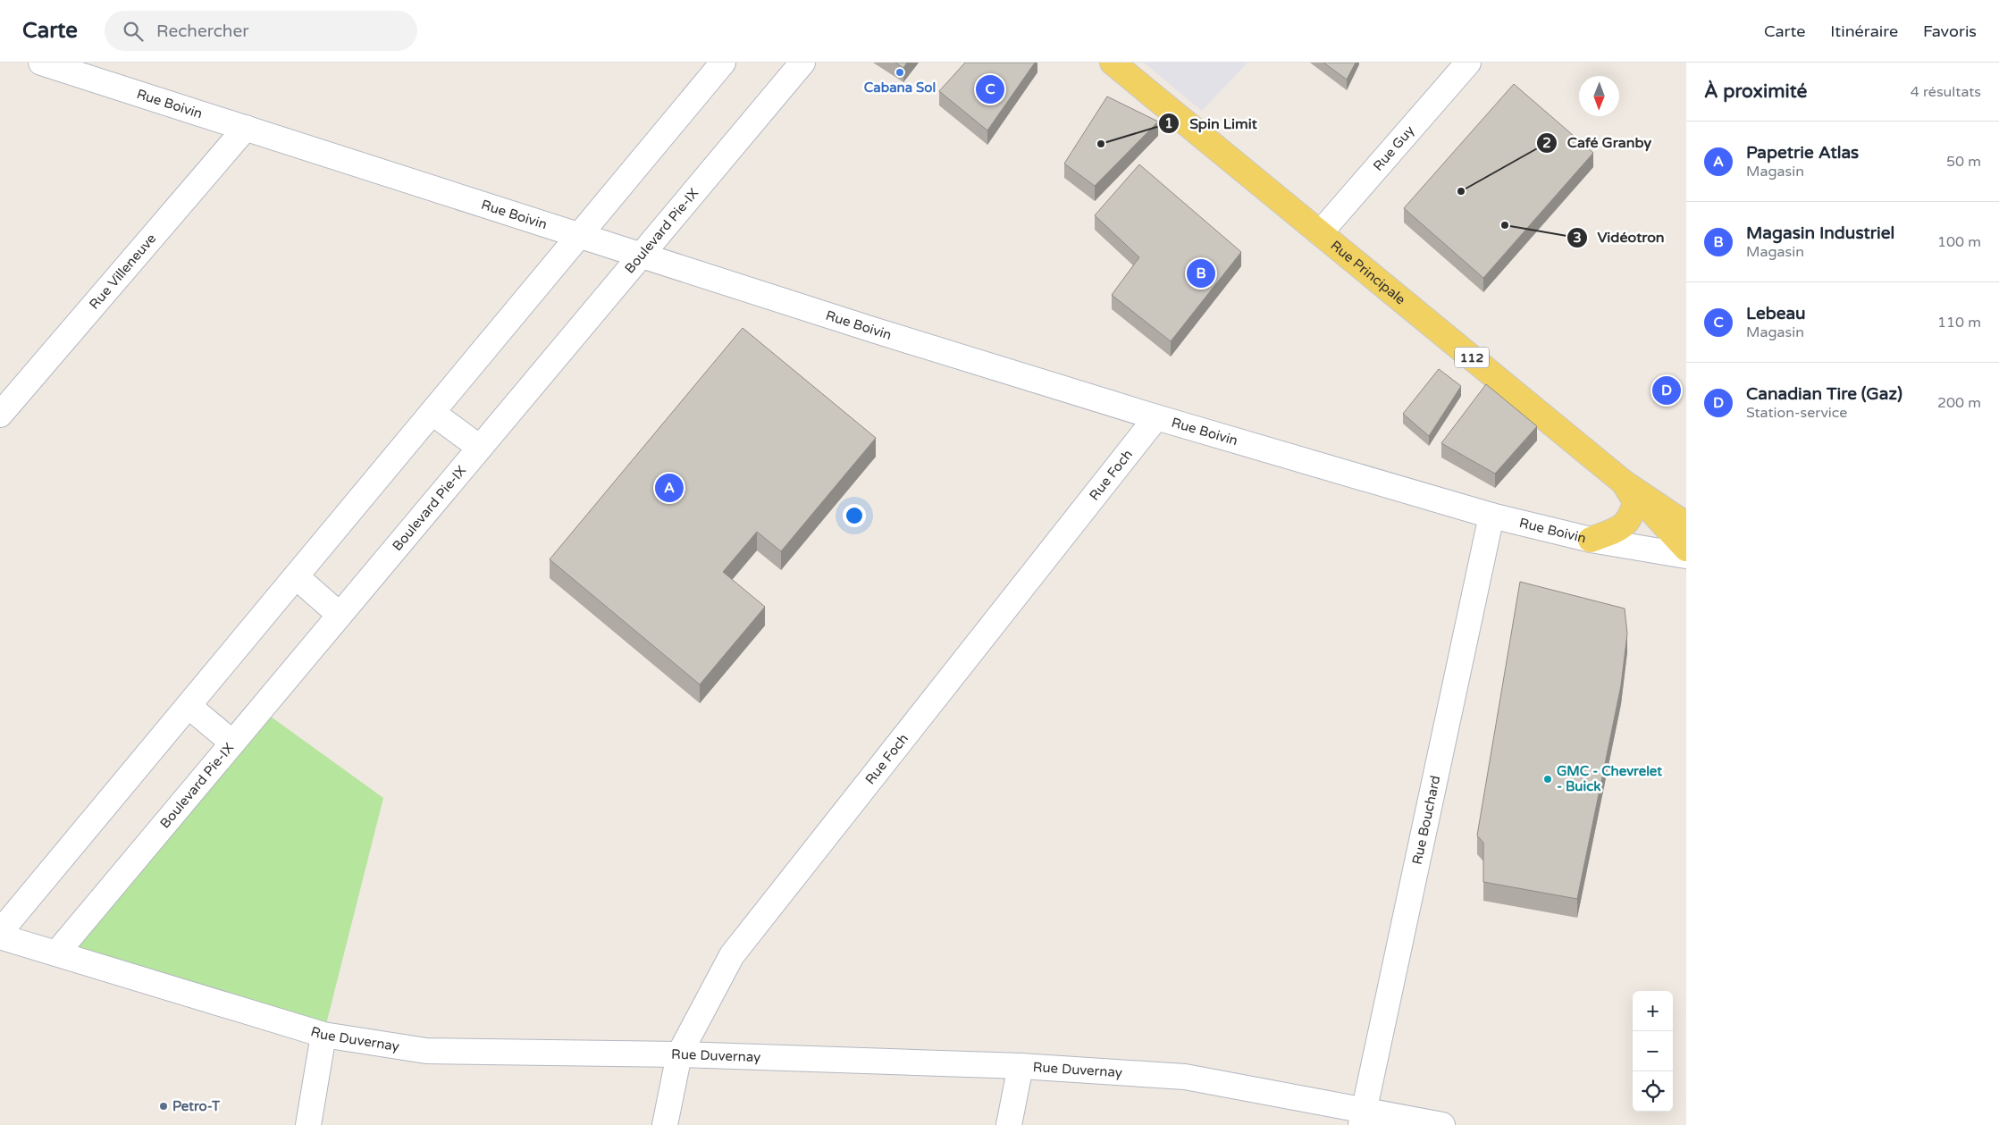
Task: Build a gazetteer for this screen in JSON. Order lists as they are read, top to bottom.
{
  "streets": {
    "main road": ["Rue Principale", "112"],
    "street": [
      "Rue Boivin",
      "Rue Guy",
      "Boulevard Pie-IX",
      "Rue Villeneuve",
      "Rue Foch",
      "Rue Bouchard",
      "Rue Duvernay"
    ]
  },
  "crossings": [
    ["Rue Boivin", "Boulevard Pie-IX"],
    ["Rue Boivin", "Rue Villeneuve"],
    ["Rue Boivin", "Rue Foch"],
    ["Rue Boivin", "Rue Bouchard"],
    ["Rue Guy", "Rue Principale"],
    ["Boulevard Pie-IX", "Rue Duvernay"],
    ["Rue Foch", "Rue Duvernay"],
    ["Rue Bouchard", "Rue Duvernay"]
  ],
  "places": [
    "Cabana Sol",
    "Spin Limit",
    "Café Granby",
    "Vidéotron",
    "GMC - Chevrelet - Buick",
    "Petro-T"
  ],
  "north": "bottom",
  "page": {
    "header": "Carte",
    "search": "Rechercher",
    "nav": ["Carte", "Itinéraire", "Favoris"],
    "heading": ["À proximité", "4 résultats"],
    "pins": [
      "C",
      "B",
      "D",
      "A"
    ],
    "list": [
      {
        "mark": "A",
        "name": "Papetrie Atlas",
        "note": "Magasin",
        "value": "50 m"
      },
      {
        "mark": "B",
        "name": "Magasin Industriel",
        "note": "Magasin",
        "value": "100 m"
      },
      {
        "mark": "C",
        "name": "Lebeau",
        "note": "Magasin",
        "value": "110 m"
      },
      {
        "mark": "D",
        "name": "Canadian Tire (Gaz)",
        "note": "Station-service",
        "value": "200 m"
      }
    ],
    "map_buttons": ["+", "−"]
  }
}
